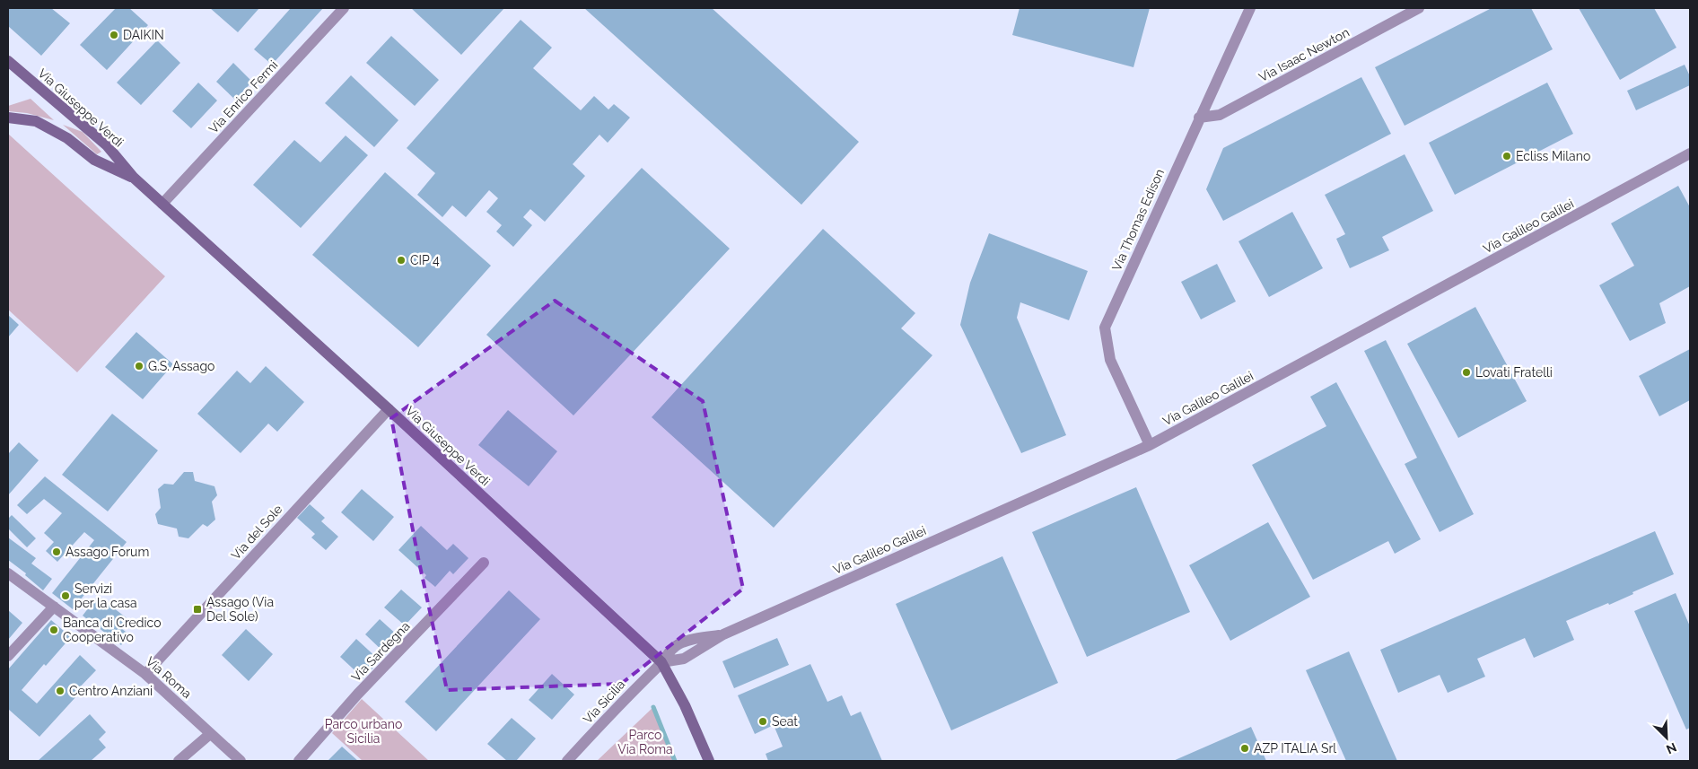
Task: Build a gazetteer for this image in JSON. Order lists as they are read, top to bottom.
{
  "streets": {
    "main road": ["Via Giuseppe Verdi"],
    "street": [
      "Via Isaac Newton",
      "Via Enrico Fermi",
      "Via Thomas Edison",
      "Via Galileo Galilei",
      "Via del Sole",
      "Via Sardegna",
      "Via Roma",
      "Via Sicilia"
    ]
  },
  "crossings": [
    ["Via Isaac Newton", "Via Thomas Edison"],
    ["Via Enrico Fermi", "Via Giuseppe Verdi"],
    ["Via Giuseppe Verdi", "Via Galileo Galilei"],
    ["Via Giuseppe Verdi", "Via del Sole"],
    ["Via Giuseppe Verdi", "Via Sicilia"],
    ["Via Thomas Edison", "Via Galileo Galilei"],
    ["Via Galileo Galilei", "Via Sicilia"],
    ["Via del Sole", "Via Roma"]
  ],
  "parks": ["Parco urbano Sicilia", "Parco Via Roma"],
  "places": {
    "other": [
      "DAIKIN",
      "Ecliss Milano",
      "CIP 4",
      "G.S. Assago",
      "Lovati Fratelli",
      "Assago Forum",
      "Servizi per la casa",
      "Banca di Credico Cooperativo",
      "Centro Anziani",
      "Seat",
      "AZP ITALIA Srl"
    ],
    "transit": ["Assago (Via Del Sole)"]
  },
  "north": "bottom right"
}
